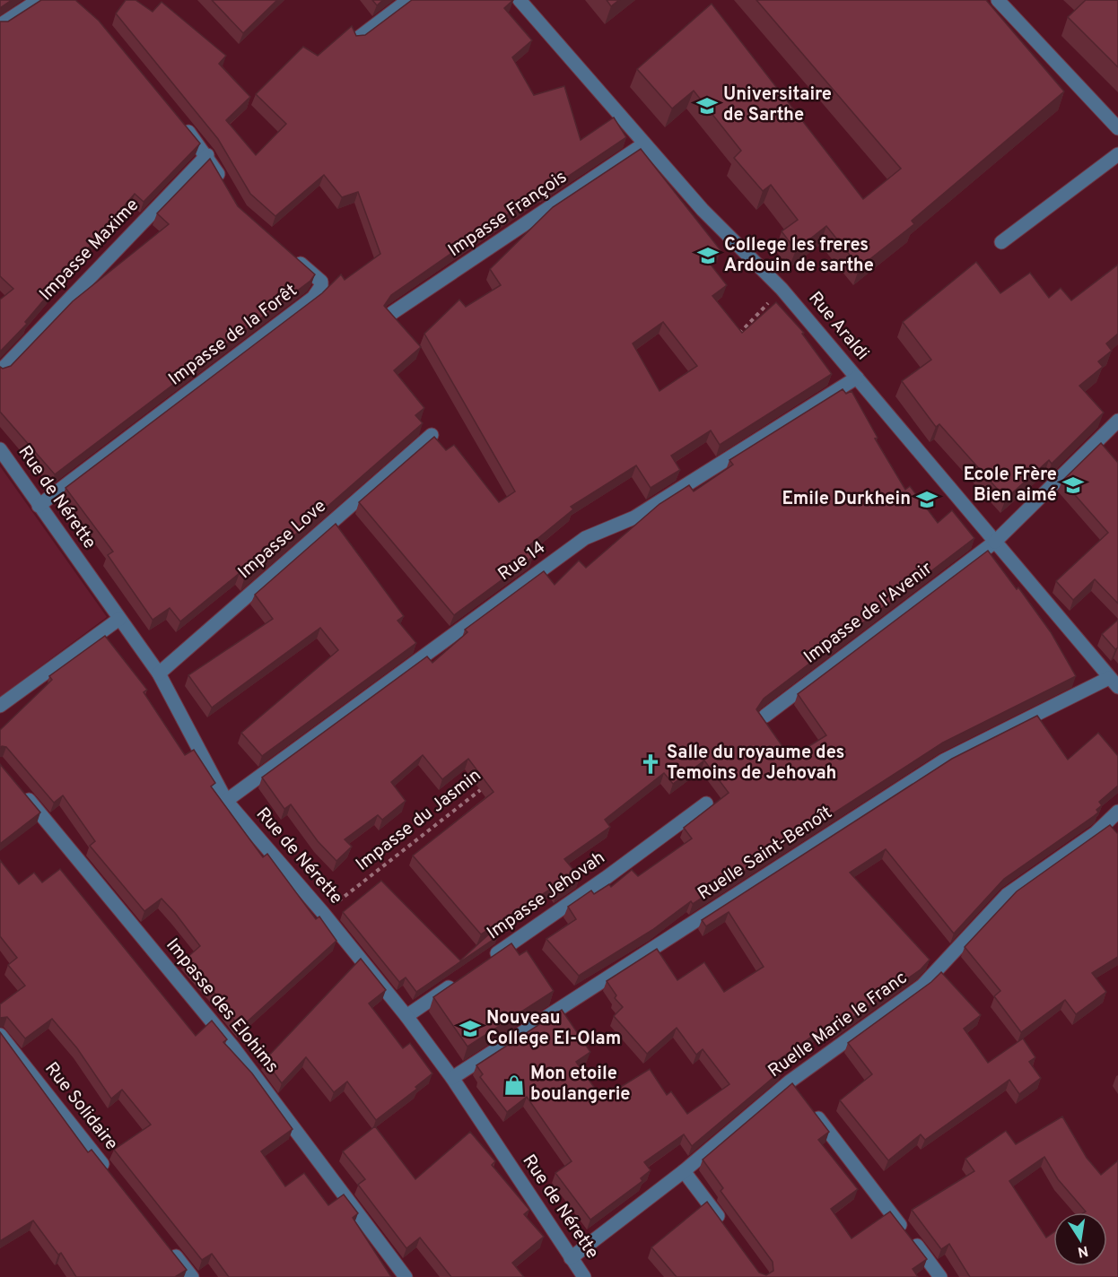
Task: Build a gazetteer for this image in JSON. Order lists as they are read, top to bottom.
{
  "streets": {
    "street": [
      "Impasse François",
      "Impasse Maxime",
      "Rue Araldi",
      "Impasse de la Forêt",
      "Rue de Nérette",
      "Impasse Love",
      "Rue 14",
      "Impasse de l'Avenir",
      "Ruelle Saint-Benoît",
      "Impasse Jehovah",
      "Impasse des Elohims",
      "Ruelle Marie le Franc",
      "Rue Solidaire"
    ],
    "path": ["Impasse du Jasmin"]
  },
  "crossings": [
    ["Impasse François", "Rue Araldi"],
    ["Rue Araldi", "Rue 14"],
    ["Rue Araldi", "Impasse de l'Avenir"],
    ["Rue Araldi", "Ruelle Saint-Benoît"],
    ["Impasse de la Forêt", "Rue de Nérette"],
    ["Rue de Nérette", "Impasse Love"],
    ["Rue de Nérette", "Rue 14"],
    ["Rue de Nérette", "Impasse du Jasmin"],
    ["Rue de Nérette", "Ruelle Saint-Benoît"],
    ["Rue de Nérette", "Ruelle Marie le Franc"]
  ],
  "places": {
    "school or university": [
      "Universitaire de Sarthe",
      "College les freres Ardouin de sarthe",
      "Ecole Frère Bien aimé",
      "Emile Durkhein",
      "Nouveau College El-Olam"
    ],
    "church": ["Salle du royaume des Temoins de Jehovah"],
    "shop": ["Mon etoile boulangerie"]
  },
  "north": "bottom"
}
